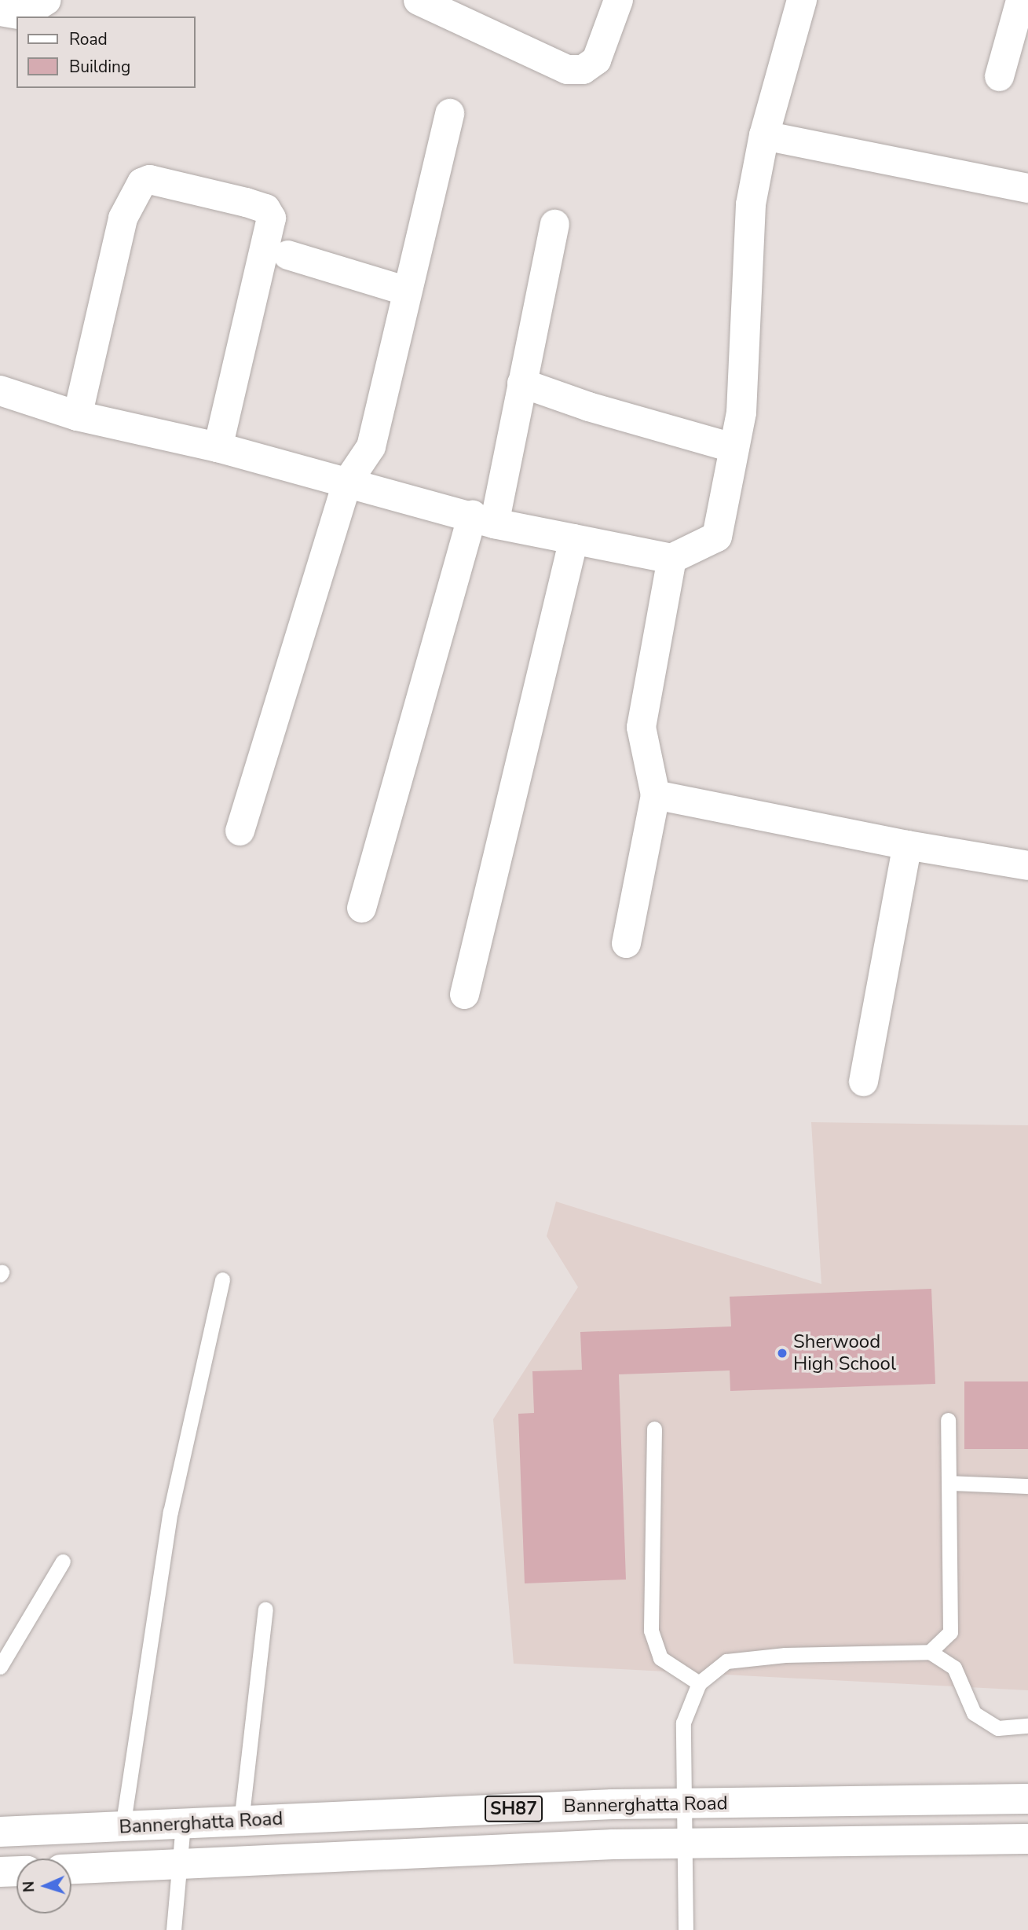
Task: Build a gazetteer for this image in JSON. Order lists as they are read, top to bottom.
{
  "streets": {
    "main road": ["Bannerghatta Road", "SH87"]
  },
  "places": ["Sherwood High School"],
  "legend": ["Road", "Building"],
  "north": "left"
}
